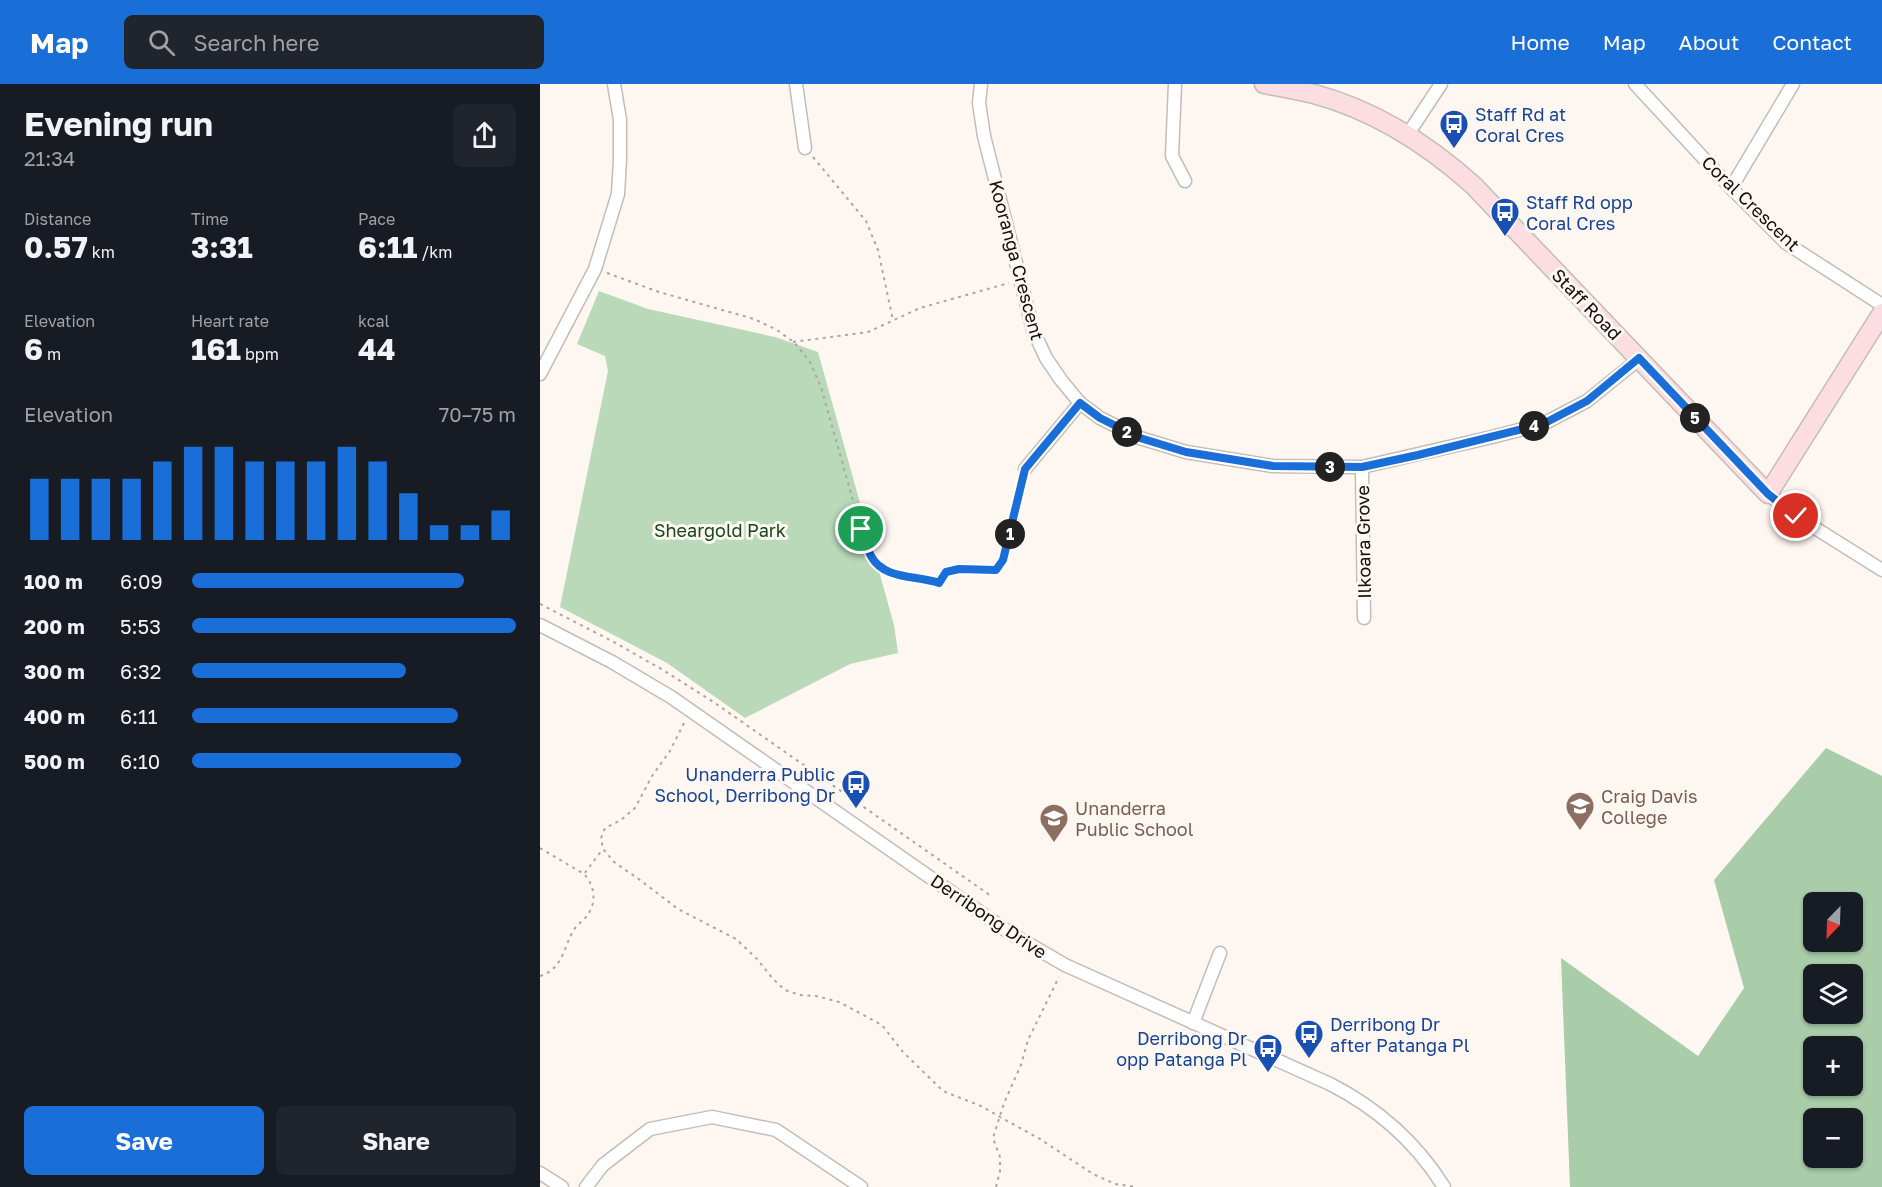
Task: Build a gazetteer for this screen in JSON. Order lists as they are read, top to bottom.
{
  "streets": {
    "street": [
      "Coral Crescent",
      "Kooranga Crescent",
      "Staff Road",
      "Ilkoara Grove",
      "Derribong Drive"
    ]
  },
  "crossings": [
    ["Kooranga Crescent", "Staff Road"],
    ["Kooranga Crescent", "Ilkoara Grove"]
  ],
  "parks": ["Sheargold Park"],
  "places": {
    "bus stop": [
      "Staff Rd at Coral Cres",
      "Staff Rd opp Coral Cres",
      "Unanderra Public School, Derribong Dr",
      "Derribong Dr after Patanga Pl",
      "Derribong Dr opp Patanga Pl"
    ],
    "school or university": ["Craig Davis College", "Unanderra Public School"]
  },
  "north": "bottom left",
  "page": {
    "header": "Map",
    "search": "Search here",
    "nav": [
      "Home",
      "Map",
      "About",
      "Contact"
    ],
    "heading": ["Evening run", "21:34"],
    "stats": [
      ["Distance", "0.57 km"],
      ["Time", "3:31"],
      ["Pace", "6:11 /km"],
      ["Elevation", "6 m"],
      ["Heart rate", "161 bpm"],
      ["kcal", "44"]
    ],
    "chart": ["Elevation", "70–75 m"],
    "pins": [
      "5",
      "4",
      "2",
      "3",
      "1"
    ],
    "list": [
      {
        "name": "100 m",
        "note": "6:09"
      },
      {
        "name": "200 m",
        "note": "5:53"
      },
      {
        "name": "300 m",
        "note": "6:32"
      },
      {
        "name": "400 m",
        "note": "6:11"
      },
      {
        "name": "500 m",
        "note": "6:10"
      }
    ],
    "map_buttons": ["+", "−"],
    "buttons": ["Save", "Share"]
  }
}
